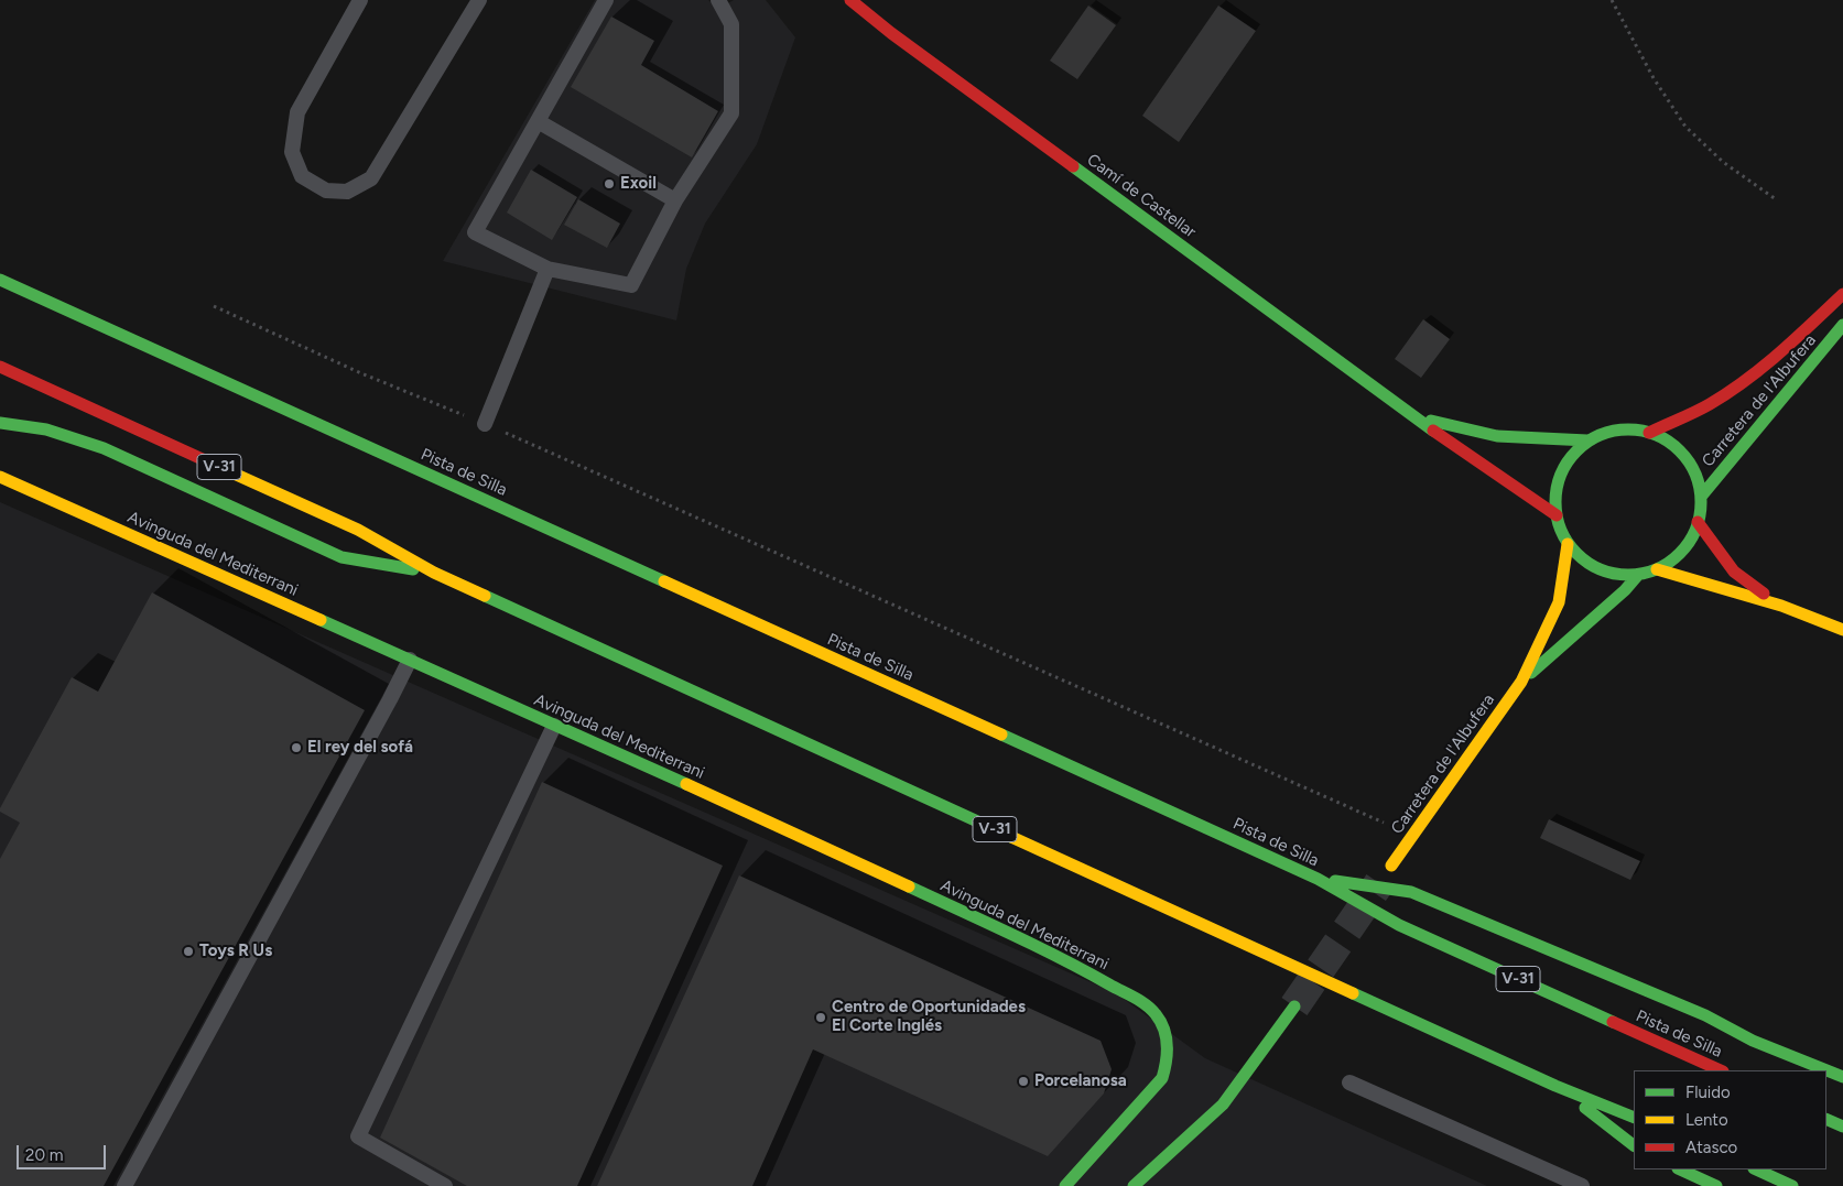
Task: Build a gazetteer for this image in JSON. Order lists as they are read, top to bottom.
{
  "streets": {
    "main road": [
      "Camí de Castellar",
      "Carretera de l'Albufera",
      "V-31",
      "Pista de Silla",
      "Avinguda del Mediterrani"
    ]
  },
  "crossings": [
    ["Camí de Castellar", "Carretera de l'Albufera"]
  ],
  "places": [
    "Exoil",
    "El rey del sofá",
    "Toys R Us",
    "Centro de Oportunidades El Corte Inglés",
    "Porcelanosa"
  ],
  "legend": ["Fluido", "Lento", "Atasco"],
  "scale_bar": "20 m"
}
